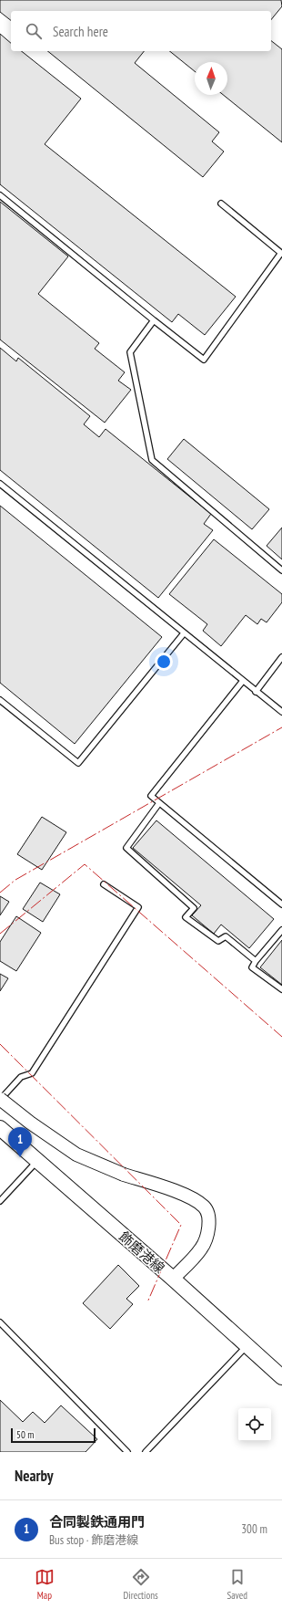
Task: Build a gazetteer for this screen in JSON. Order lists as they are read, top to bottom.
{
  "streets": {
    "main road": ["飾磨港線"]
  },
  "scale_bar": "50 m",
  "north": "top",
  "page": {
    "search": "Search here",
    "pins": "1",
    "scale": "50 m",
    "heading": "Nearby",
    "list": [
      {
        "mark": "1",
        "name": "合同製鉄通用門",
        "note": "Bus stop · 飾磨港線",
        "value": "300 m"
      }
    ],
    "nav": ["Map", "Directions", "Saved"]
  }
}
